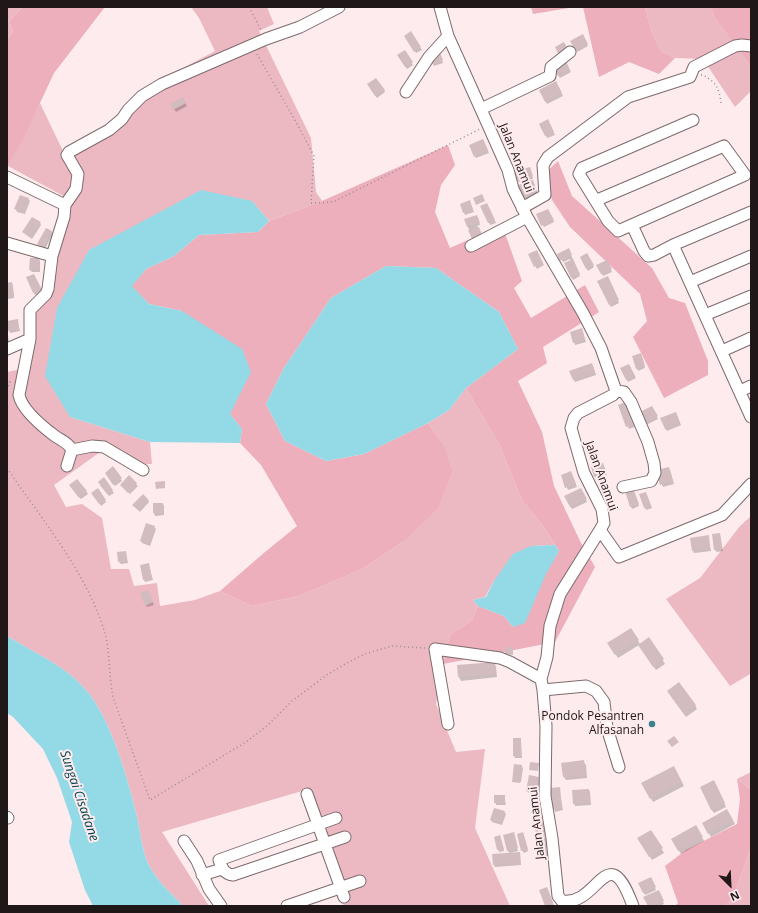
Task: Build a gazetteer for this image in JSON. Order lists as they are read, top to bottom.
{
  "streets": {
    "street": ["Jalan Anamui"]
  },
  "water": ["Sungai Cisadane"],
  "places": ["Pondok Pesantren Alfasanah"],
  "north": "bottom right"
}
